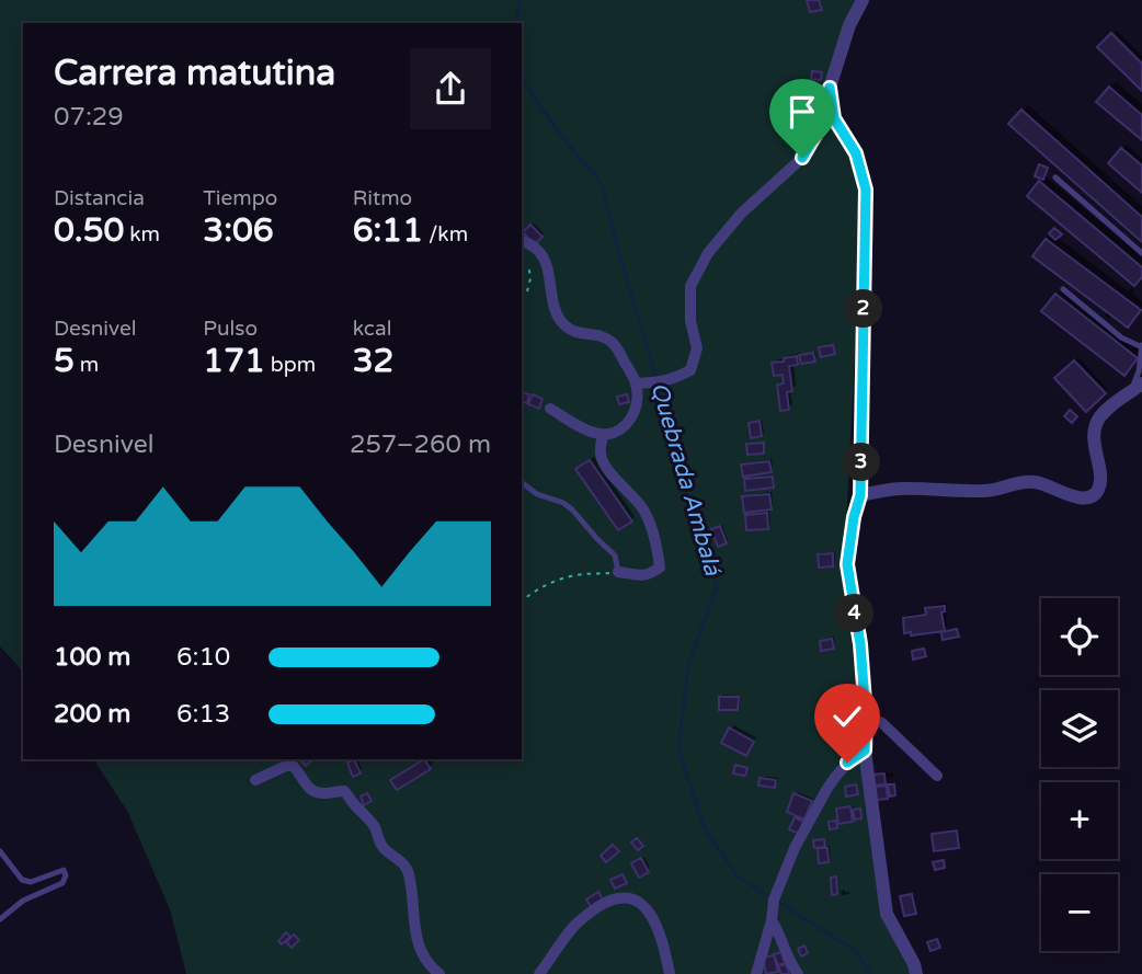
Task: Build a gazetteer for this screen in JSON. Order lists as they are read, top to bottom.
{
  "water": ["Quebrada Ambalá"],
  "page": {
    "heading": ["Carrera matutina", "07:29"],
    "stats": [
      ["Distancia", "0.50 km"],
      ["Tiempo", "3:06"],
      ["Ritmo", "6:11 /km"],
      ["Desnivel", "5 m"],
      ["Pulso", "171 bpm"],
      ["kcal", "32"]
    ],
    "pins": ["2", "3", "4"],
    "chart": ["Desnivel", "257–260 m"],
    "map_buttons": ["+", "−"],
    "list": [
      {
        "name": "100 m",
        "note": "6:10"
      },
      {
        "name": "200 m",
        "note": "6:13"
      }
    ]
  }
}
